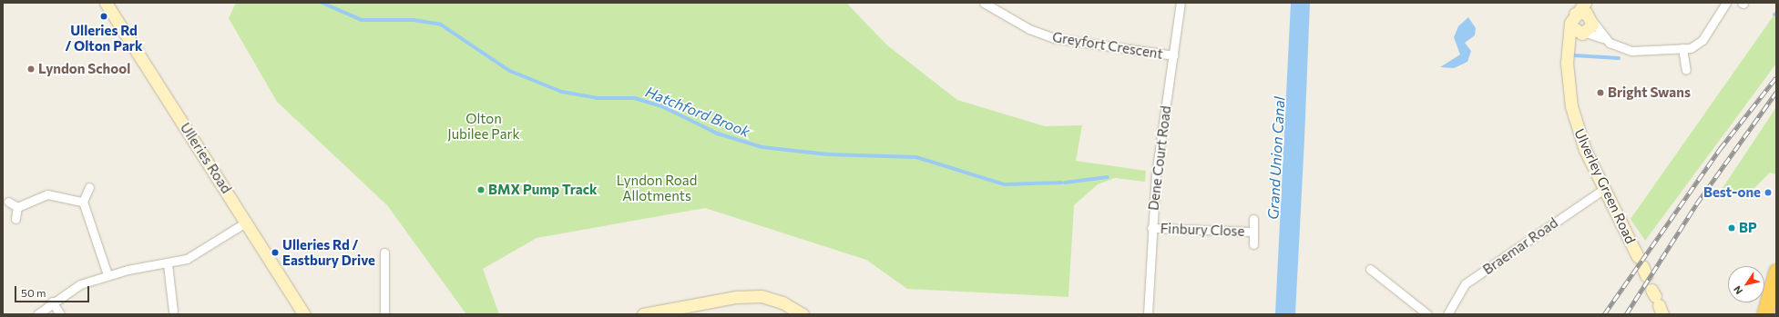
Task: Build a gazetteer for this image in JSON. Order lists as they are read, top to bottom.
{
  "streets": {
    "street": [
      "Greyfort Crescent",
      "Ulleries Road",
      "Dene Court Road",
      "Ulverley Green Road",
      "Finbury Close",
      "Braemar Road"
    ]
  },
  "crossings": [
    ["Greyfort Crescent", "Dene Court Road"],
    ["Dene Court Road", "Finbury Close"],
    ["Ulverley Green Road", "Braemar Road"]
  ],
  "water": ["Hatchford Brook", "Grand Union Canal"],
  "parks": ["Olton Jubilee Park", "Lyndon Road Allotments"],
  "places": [
    "Ulleries Rd / Olton Park",
    "Lyndon School",
    "Bright Swans",
    "BMX Pump Track",
    "Best-one",
    "BP",
    "Ulleries Rd / Eastbury Drive"
  ],
  "scale_bar": "50 m",
  "north": "bottom left"
}
